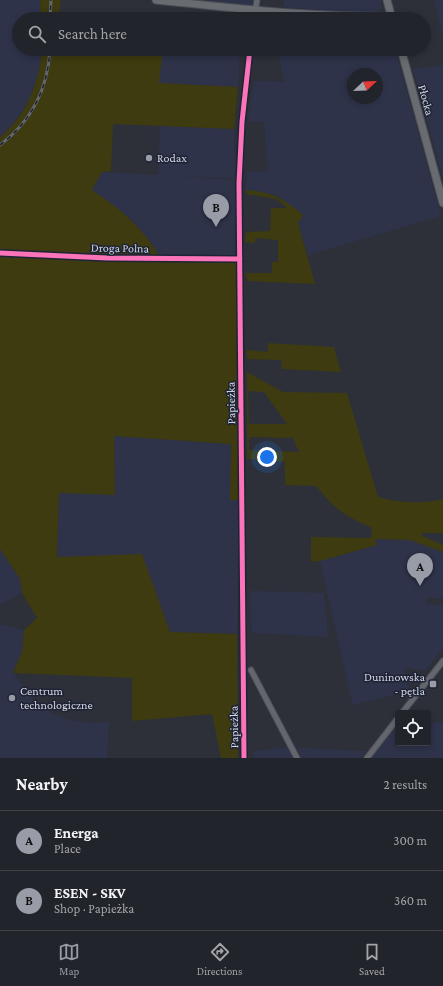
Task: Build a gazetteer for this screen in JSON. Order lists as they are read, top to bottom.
{
  "streets": {
    "street": ["Płocka", "Droga Polna", "Papieżka"]
  },
  "crossings": [
    ["Droga Polna", "Papieżka"]
  ],
  "places": {
    "other": ["Rodax", "Centrum technologiczne"],
    "transit": ["Duninowska - pętla"]
  },
  "north": "top right",
  "page": {
    "search": "Search here",
    "pins": ["B", "A"],
    "heading": ["Nearby", "2 results"],
    "list": [
      {
        "mark": "A",
        "name": "Energa",
        "note": "Place",
        "value": "300 m"
      },
      {
        "mark": "B",
        "name": "ESEN - SKV",
        "note": "Shop · Papieżka",
        "value": "360 m"
      }
    ],
    "nav": ["Map", "Directions", "Saved"]
  }
}
